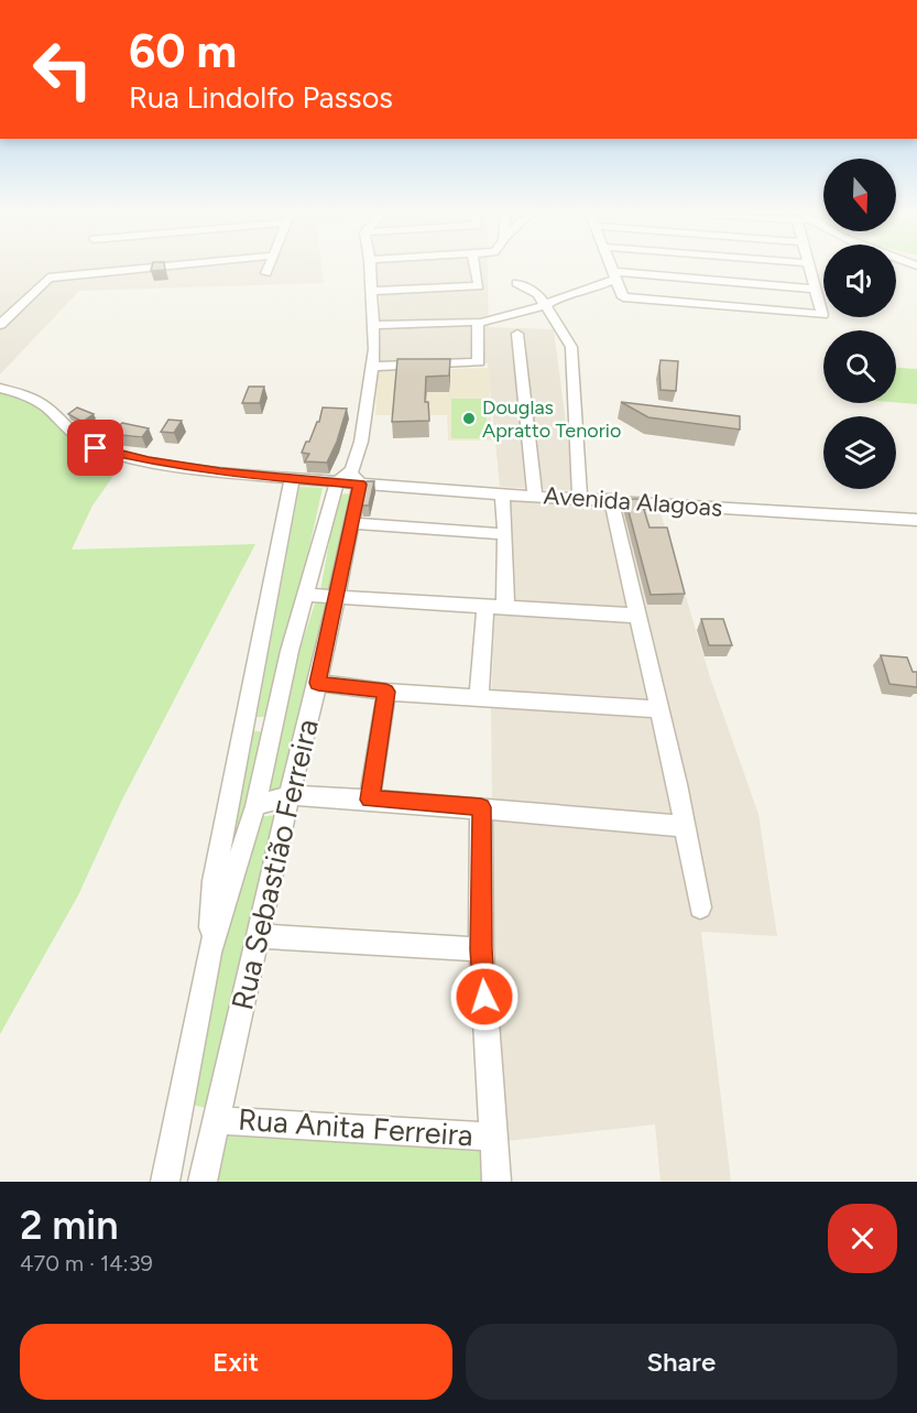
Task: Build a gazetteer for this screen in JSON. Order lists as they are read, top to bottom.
{
  "streets": {
    "street": ["Avenida Alagoas", "Rua Sebastião Ferreira", "Rua Anita Ferreira"]
  },
  "crossings": [
    ["Avenida Alagoas", "Rua Sebastião Ferreira"],
    ["Rua Sebastião Ferreira", "Rua Anita Ferreira"]
  ],
  "places": ["Douglas Apratto Tenorio"],
  "north": "bottom",
  "page": {
    "turn": ["60 m", "Rua Lindolfo Passos"],
    "heading": ["2 min", "470 m · 14:39"],
    "buttons": ["Exit", "Share"]
  }
}
